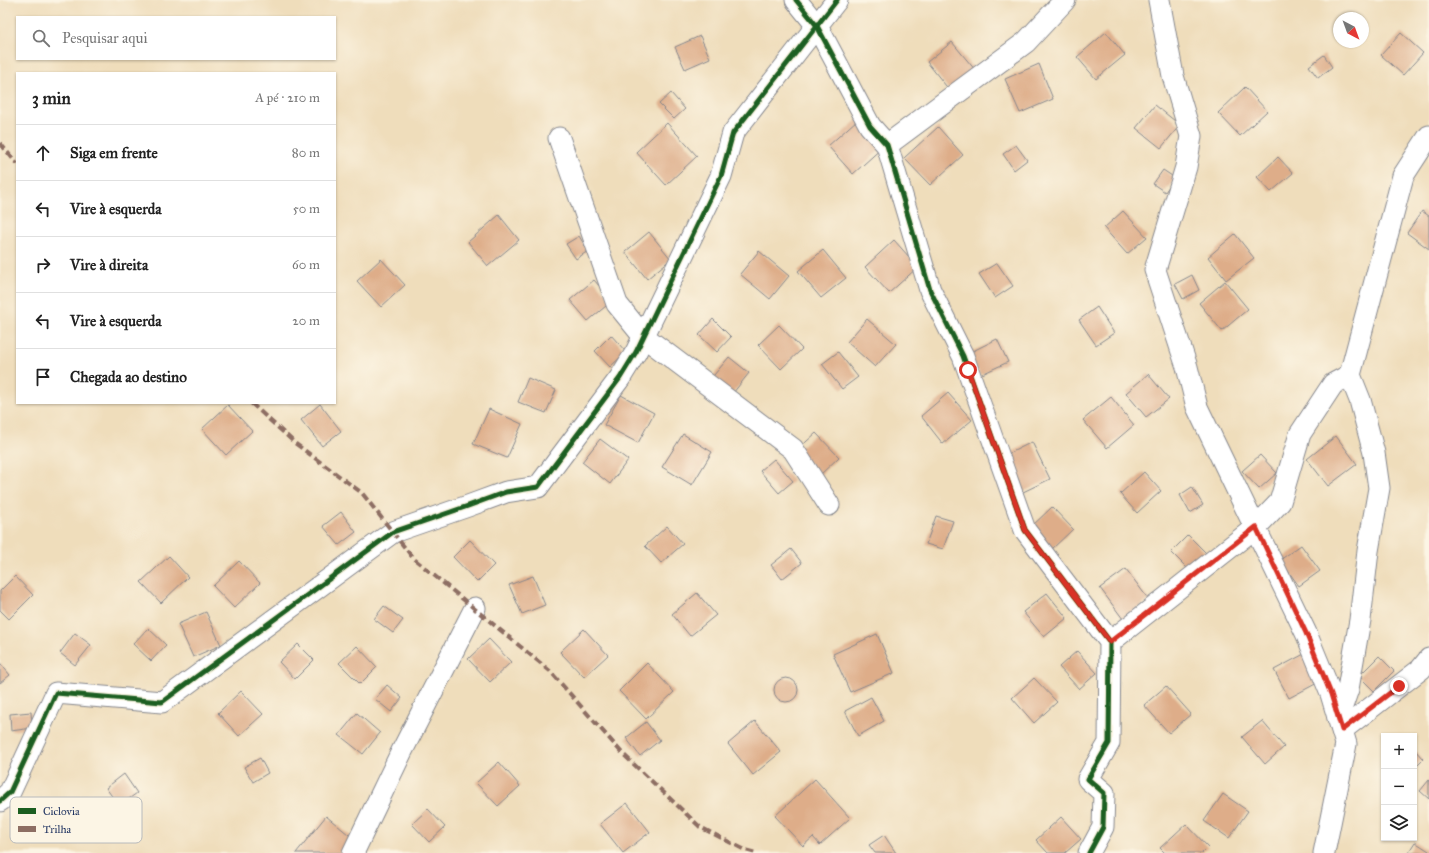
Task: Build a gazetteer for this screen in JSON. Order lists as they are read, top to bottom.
{
  "legend": ["Ciclovia", "Trilha"],
  "north": "bottom right",
  "page": {
    "search": "Pesquisar aqui",
    "heading": ["3 min", "A pé · 210 m"],
    "list": [
      ["Siga em frente", "80 m"],
      ["Vire à esquerda", "50 m"],
      ["Vire à direita", "60 m"],
      ["Vire à esquerda", "20 m"],
      "Chegada ao destino"
    ],
    "map_buttons": ["+", "−"]
  }
}
